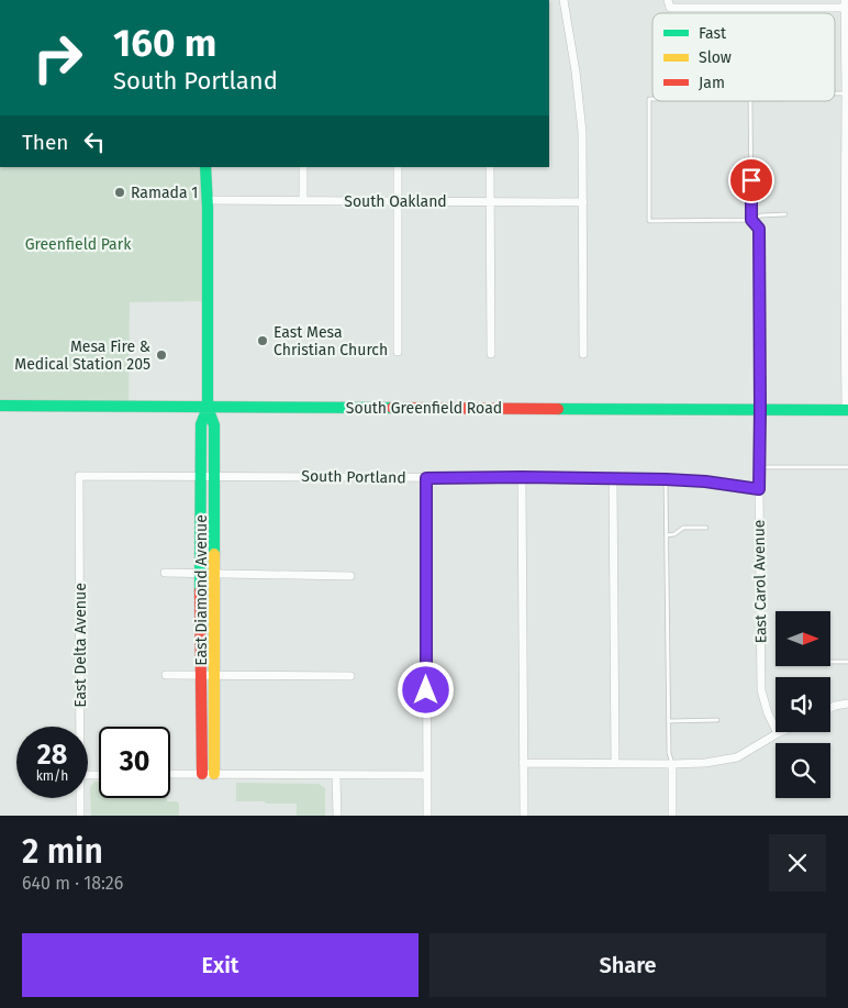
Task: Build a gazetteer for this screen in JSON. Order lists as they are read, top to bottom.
{
  "streets": {
    "street": [
      "South Oakland",
      "South Greenfield Road",
      "South Portland",
      "East Carol Avenue",
      "East Diamond Avenue",
      "East Delta Avenue"
    ]
  },
  "crossings": [
    ["South Oakland", "East Diamond Avenue"],
    ["South Greenfield Road", "East Carol Avenue"],
    ["South Greenfield Road", "East Diamond Avenue"],
    ["South Portland", "East Carol Avenue"],
    ["South Portland", "East Diamond Avenue"],
    ["South Portland", "East Delta Avenue"]
  ],
  "parks": ["Greenfield Park"],
  "places": ["Ramada 1", "East Mesa Christian Church", "Mesa Fire & Medical Station 205"],
  "legend": ["Fast", "Slow", "Jam"],
  "north": "right",
  "page": {
    "turn": ["160 m", "South Portland"],
    "then": "Then",
    "speed": "28 km/h",
    "limit": "30",
    "heading": ["2 min", "640 m · 18:26"],
    "buttons": ["Exit", "Share"]
  }
}
